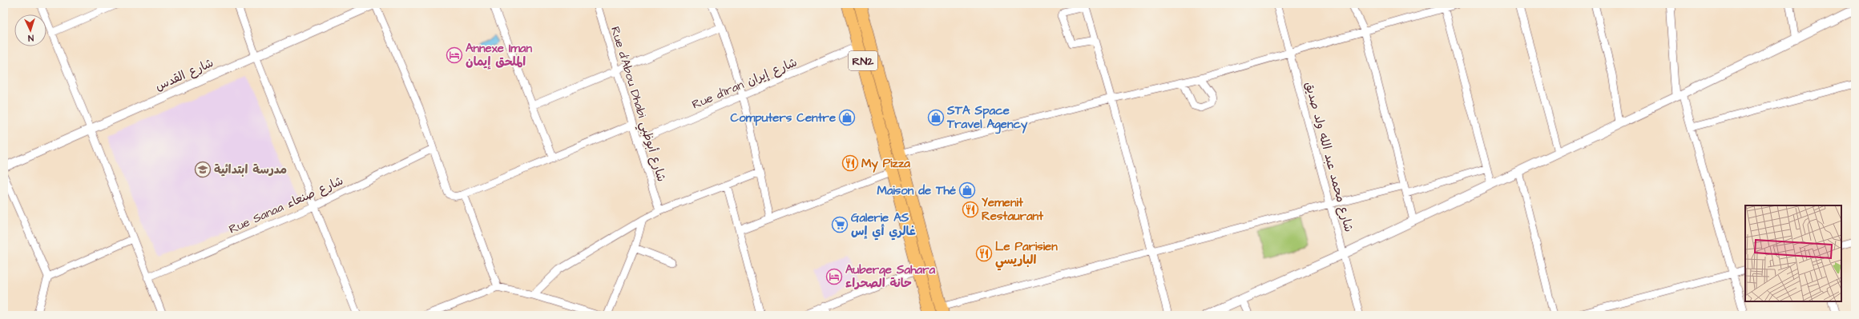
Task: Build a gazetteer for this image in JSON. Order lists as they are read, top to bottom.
{
  "streets": {
    "highway": ["RN2"],
    "street": [
      "شارع القدس",
      "Rue d'Iran شارع إيران",
      "Rue d'Abou Dhabi شارع أبوظبي",
      "شارع محمد عبد الله ولد صديق",
      "Rue Sanaa شارع صنعاء"
    ]
  },
  "crossings": [
    ["RN2", "Rue d'Iran شارع إيران"],
    ["Rue d'Iran شارع إيران", "Rue d'Abou Dhabi شارع أبوظبي"]
  ],
  "places": {
    "hotel": ["Annexe Iman الملحق إيمان", "Auberge Sahara حانة الصحراء"],
    "shop": ["Computers Centre", "STA Space Travel Agency", "Maison de Thé"],
    "restaurant": ["My Pizza", "Yemenit Restaurant", "Le Parisien الباريسي"],
    "school or university": ["مدرسة ابتدائية"],
    "supermarket": ["Galerie AS غالري أي إس"]
  },
  "north": "bottom"
}
